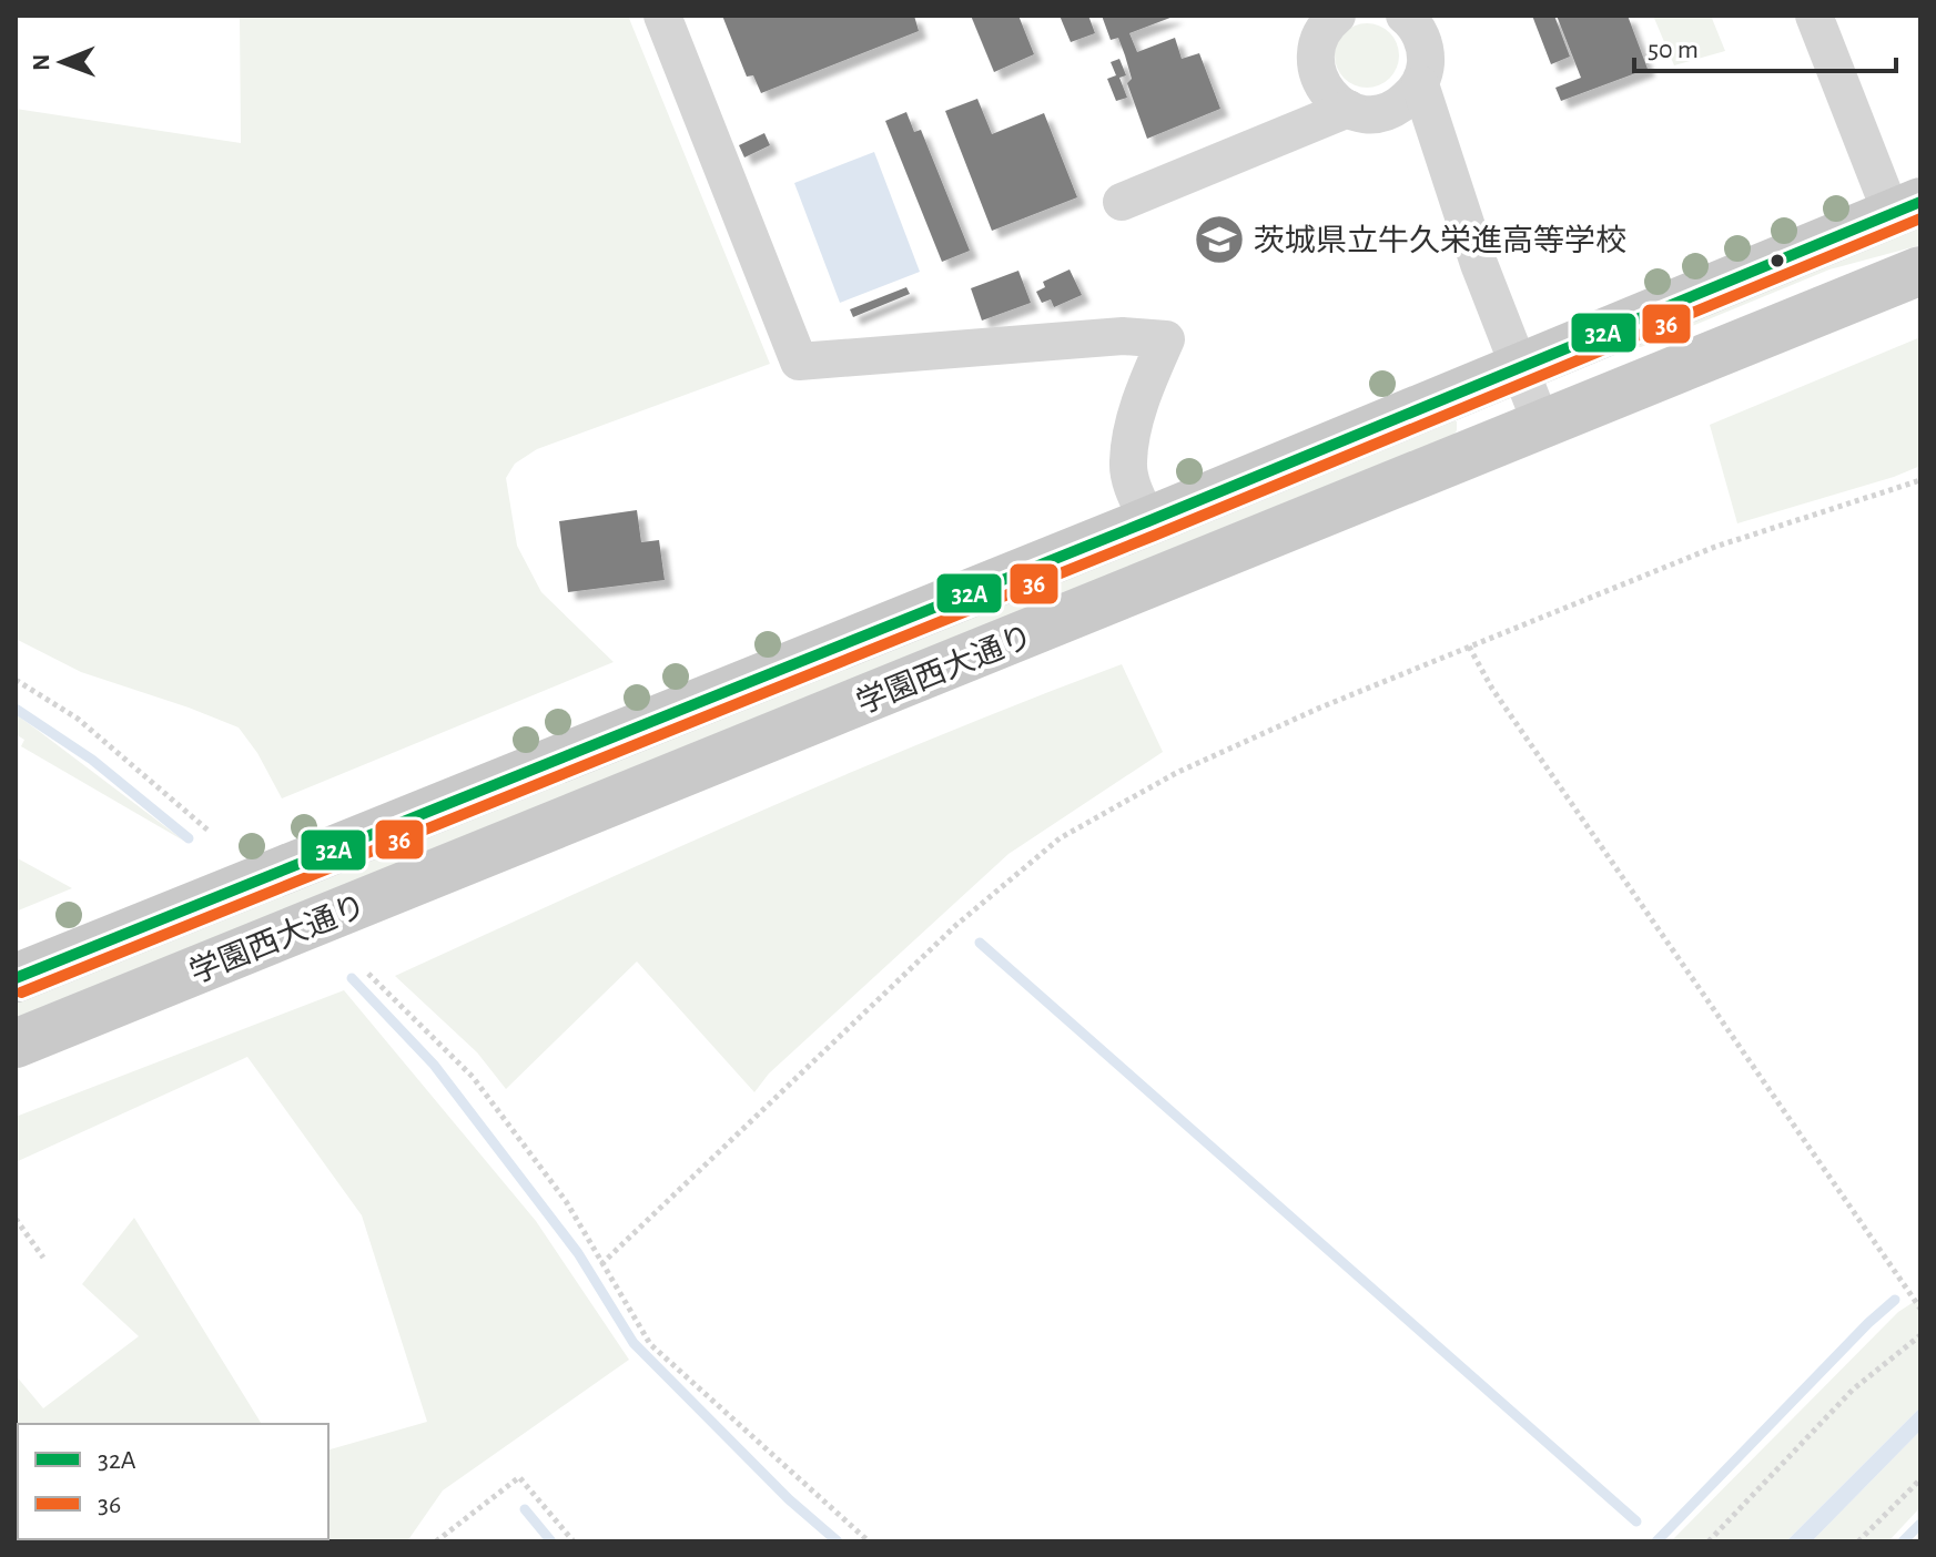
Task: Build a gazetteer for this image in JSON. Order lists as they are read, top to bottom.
{
  "streets": {
    "main road": ["学園西大通り"]
  },
  "places": {
    "school or university": ["茨城県立牛久栄進高等学校"]
  },
  "lines": ["transit line 32A", "transit line 36"],
  "legend": ["32A", "36"],
  "scale_bar": "50 m",
  "north": "left"
}
